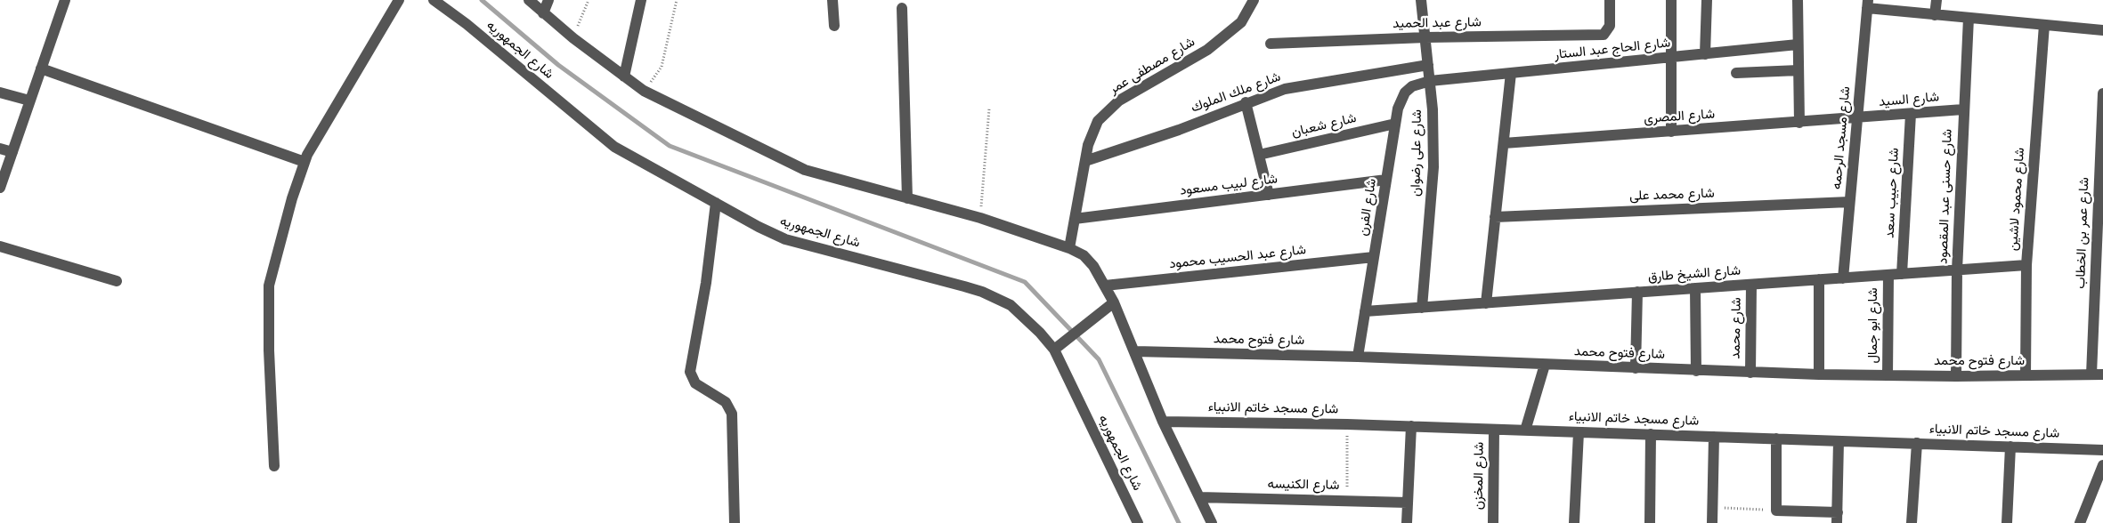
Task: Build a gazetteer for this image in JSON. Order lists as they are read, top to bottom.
{
  "streets": {
    "street": [
      "شارع عبد الحميد",
      "شارع الحاج عبد الستار",
      "شارع الجمهوريه",
      "شارع مصطفى عمر",
      "شارع ملك الملوك",
      "شارع السيد",
      "شارع المصرى",
      "شارع شعبان",
      "شارع مسجد الرحمه",
      "شارع على رضوان",
      "شارع لبيب مسعود",
      "شارع حبيب سعد",
      "شارع محمد على",
      "شارع حسنى عبد المقصود",
      "شارع محمود لاشين",
      "شارع الفرن",
      "شارع عمر بن الخطاب",
      "شارع عبد الحسيب محمود",
      "شارع الشيخ طارق",
      "شارع ابو جمال",
      "شارع محمد",
      "شارع فتوح محمد",
      "شارع مسجد خاتم الانبياء",
      "شارع المخزن",
      "شارع الكنيسه"
    ]
  },
  "crossings": [
    ["شارع عبد الحميد", "شارع على رضوان"],
    ["شارع الحاج عبد الستار", "شارع على رضوان"],
    ["شارع الحاج عبد الستار", "شارع الفرن"],
    ["شارع مصطفى عمر", "شارع ملك الملوك"],
    ["شارع مصطفى عمر", "شارع لبيب مسعود"],
    ["شارع ملك الملوك", "شارع على رضوان"],
    ["شارع السيد", "شارع المصرى"],
    ["شارع السيد", "شارع مسجد الرحمه"],
    ["شارع السيد", "شارع حبيب سعد"],
    ["شارع السيد", "شارع حسنى عبد المقصود"],
    ["شارع المصرى", "شارع مسجد الرحمه"],
    ["شارع شعبان", "شارع الفرن"],
    ["شارع مسجد الرحمه", "شارع محمد على"],
    ["شارع مسجد الرحمه", "شارع الشيخ طارق"],
    ["شارع على رضوان", "شارع الفرن"],
    ["شارع على رضوان", "شارع الشيخ طارق"],
    ["شارع لبيب مسعود", "شارع الفرن"],
    ["شارع حبيب سعد", "شارع الشيخ طارق"],
    ["شارع حسنى عبد المقصود", "شارع الشيخ طارق"],
    ["شارع حسنى عبد المقصود", "شارع فتوح محمد"],
    ["شارع محمود لاشين", "شارع الشيخ طارق"],
    ["شارع محمود لاشين", "شارع فتوح محمد"],
    ["شارع الفرن", "شارع عبد الحسيب محمود"],
    ["شارع الفرن", "شارع الشيخ طارق"],
    ["شارع الفرن", "شارع فتوح محمد"],
    ["شارع عمر بن الخطاب", "شارع فتوح محمد"],
    ["شارع الشيخ طارق", "شارع ابو جمال"],
    ["شارع الشيخ طارق", "شارع محمد"],
    ["شارع ابو جمال", "شارع فتوح محمد"],
    ["شارع محمد", "شارع فتوح محمد"],
    ["شارع مسجد خاتم الانبياء", "شارع المخزن"]
  ]
}
